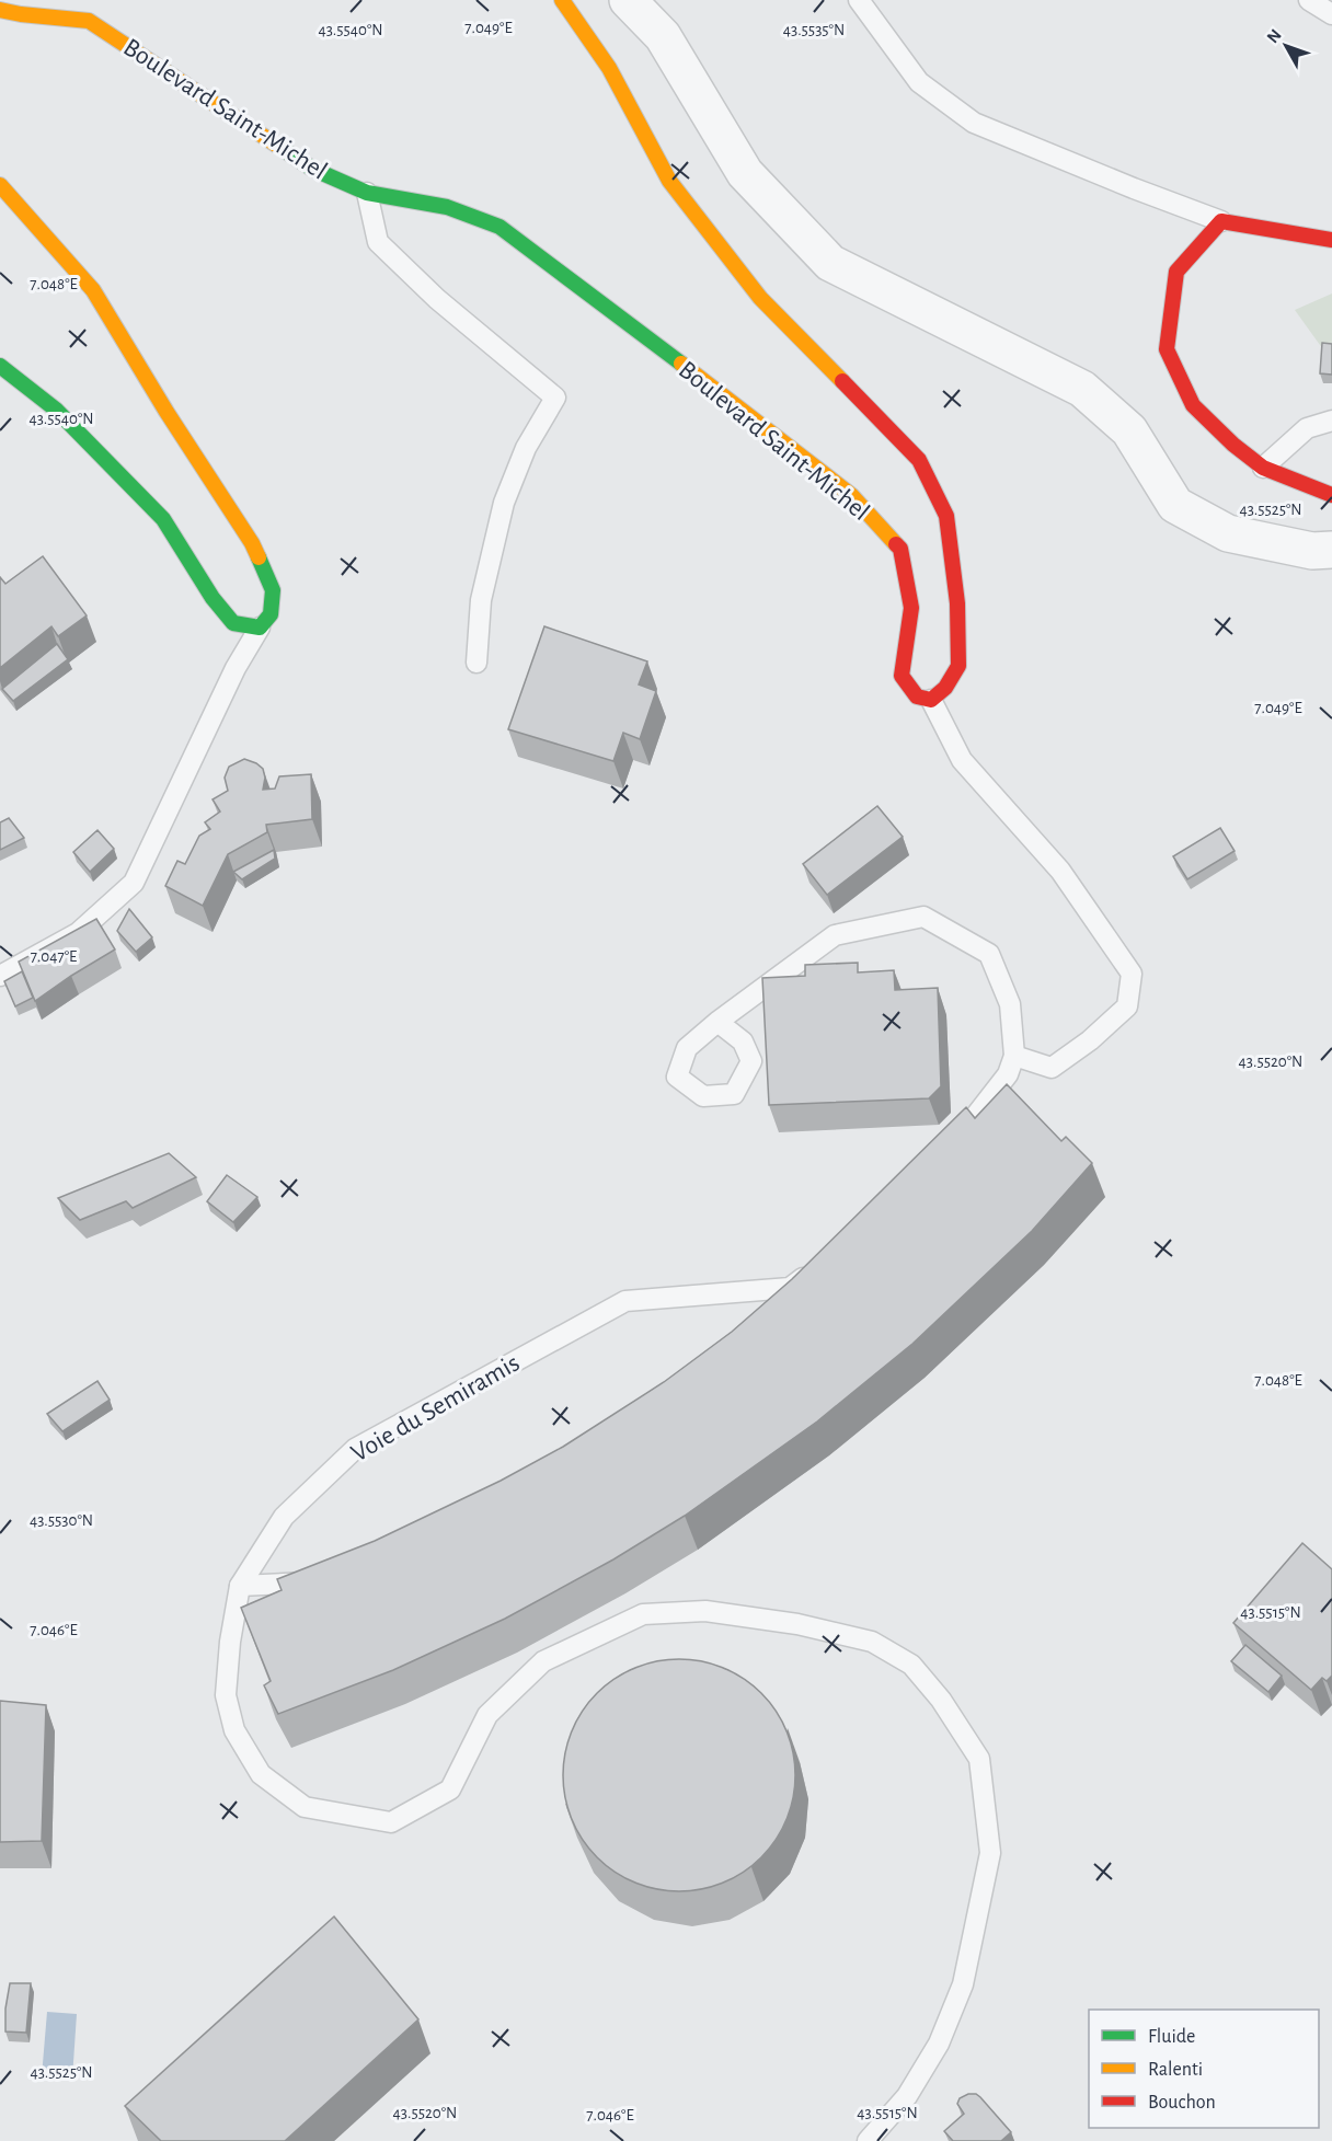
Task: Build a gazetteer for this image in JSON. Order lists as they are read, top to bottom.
{
  "streets": {
    "street": ["Boulevard Saint-Michel"],
    "lane": ["Voie du Semiramis"]
  },
  "legend": ["Fluide", "Ralenti", "Bouchon"],
  "north": "top left",
  "coordinates": [
    "7.049°E",
    "43.5540°N",
    "43.5535°N",
    "7.048°E",
    "43.5525°N",
    "7.047°E",
    "43.5520°N",
    "43.5530°N",
    "43.5515°N",
    "7.046°E"
  ]
}
